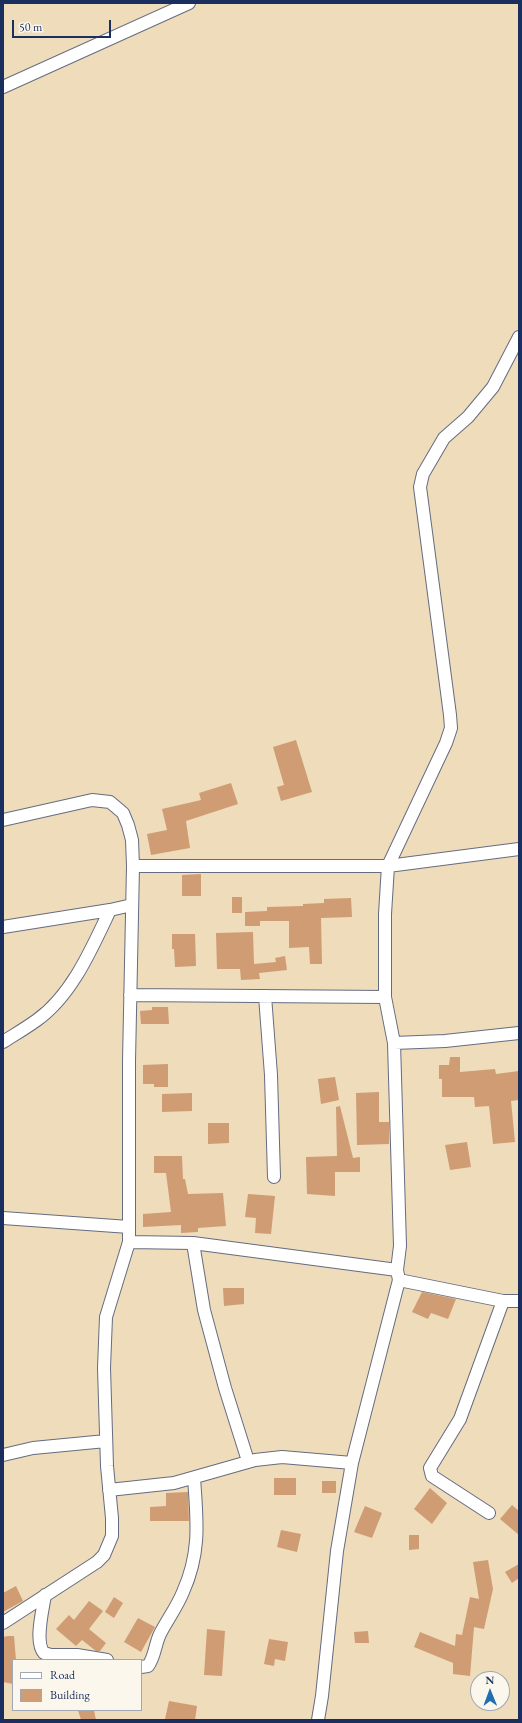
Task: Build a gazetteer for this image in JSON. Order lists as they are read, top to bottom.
{
  "legend": ["Road", "Building"],
  "scale_bar": "50 m",
  "north": "top"
}
